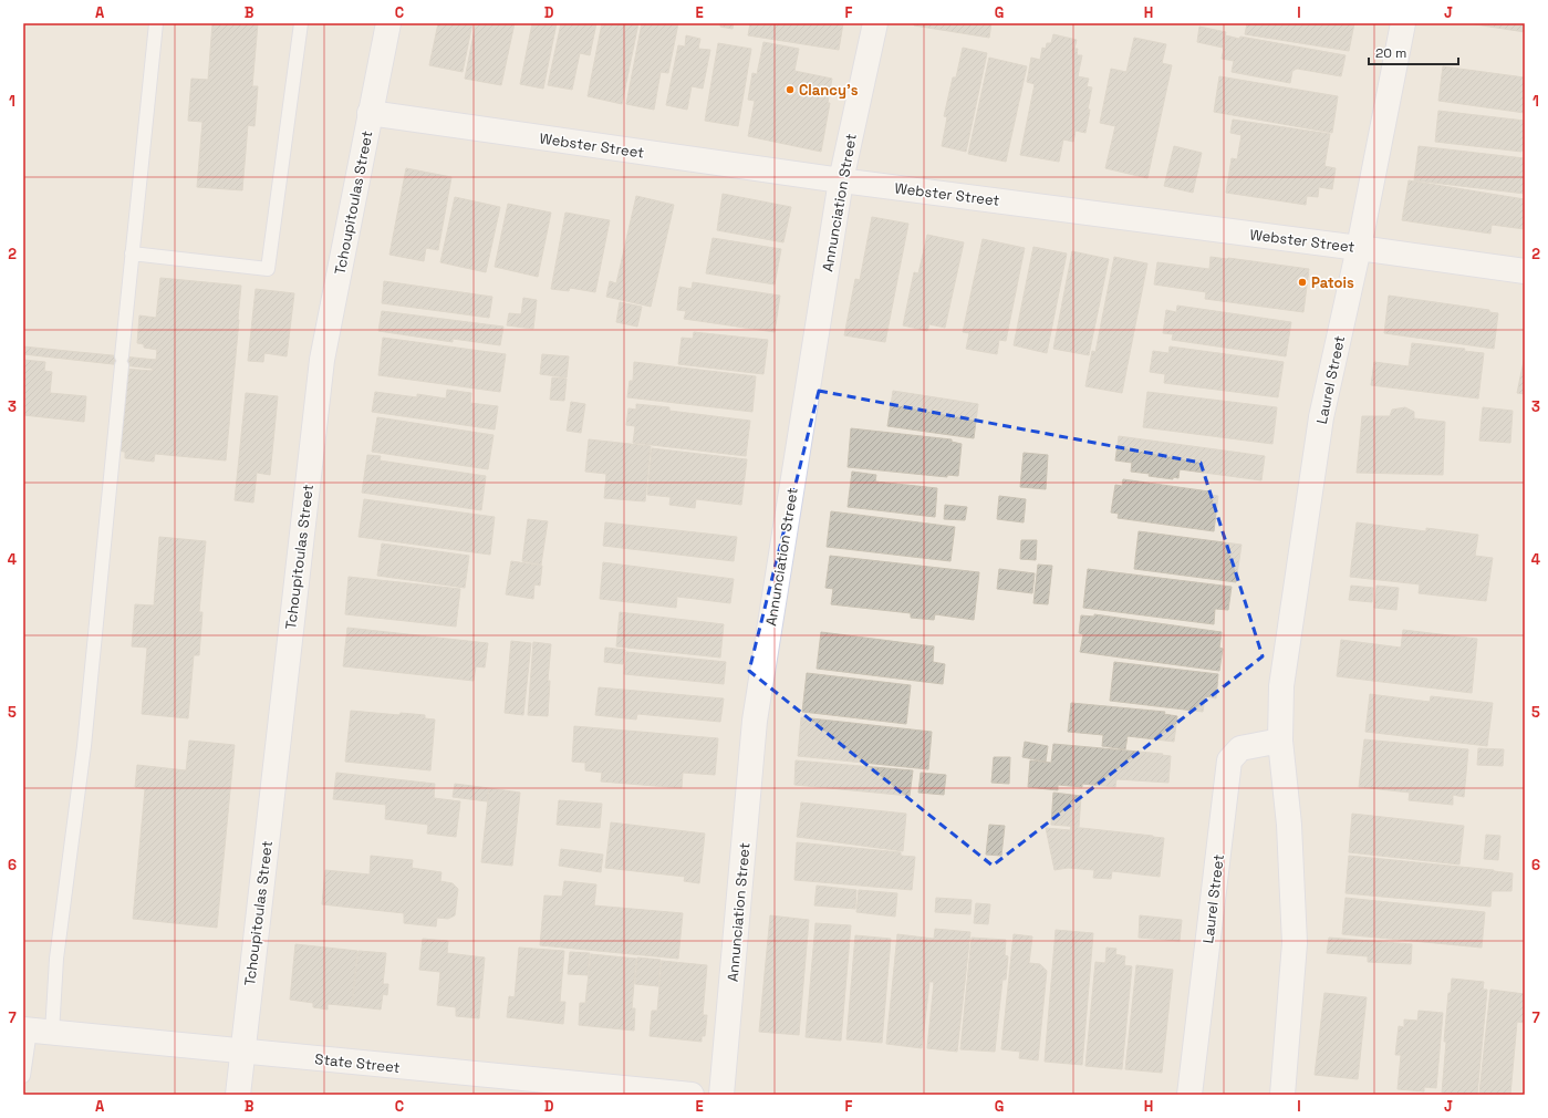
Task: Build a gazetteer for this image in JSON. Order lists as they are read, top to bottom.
{
  "streets": {
    "street": [
      "Webster Street",
      "Tchoupitoulas Street",
      "Annunciation Street",
      "Laurel Street",
      "State Street"
    ]
  },
  "crossings": [
    ["Webster Street", "Tchoupitoulas Street"],
    ["Webster Street", "Annunciation Street"],
    ["Webster Street", "Laurel Street"],
    ["Tchoupitoulas Street", "State Street"]
  ],
  "places": ["Clancy's", "Patois"],
  "scale_bar": "20 m",
  "grid": {
    "columns": [
      "A",
      "B",
      "C",
      "D",
      "E",
      "F",
      "G",
      "H",
      "I",
      "J"
    ],
    "rows": [
      "1",
      "2",
      "3",
      "4",
      "5",
      "6",
      "7"
    ]
  }
}
